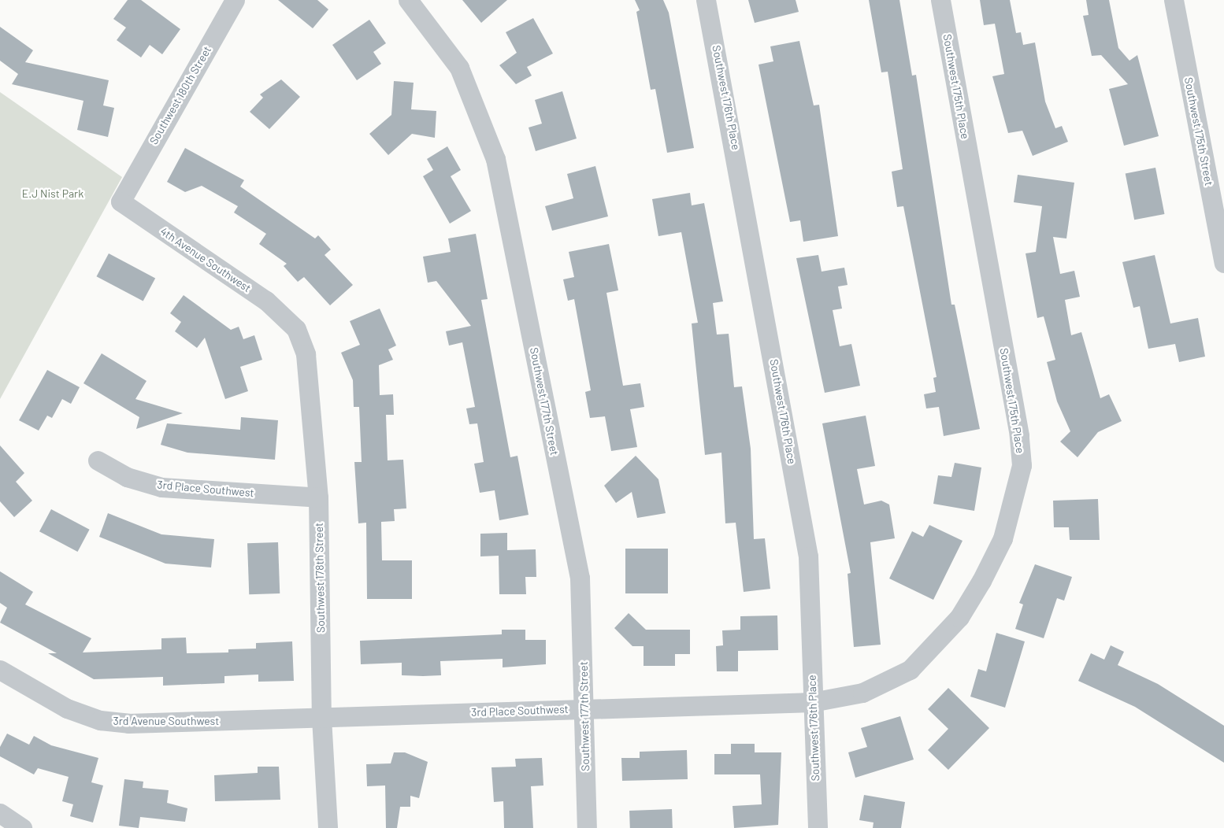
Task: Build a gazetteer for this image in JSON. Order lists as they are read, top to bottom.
{
  "streets": {
    "street": [
      "Southwest 175th Place",
      "Southwest 180th Street",
      "Southwest 176th Place",
      "Southwest 175th Street",
      "4th Avenue Southwest",
      "Southwest 177th Street",
      "3rd Place Southwest",
      "Southwest 178th Street",
      "3rd Avenue Southwest"
    ]
  },
  "crossings": [
    ["Southwest 175th Place", "Southwest 176th Place"],
    ["Southwest 175th Place", "3rd Place Southwest"],
    ["Southwest 180th Street", "4th Avenue Southwest"],
    ["Southwest 176th Place", "3rd Place Southwest"],
    ["4th Avenue Southwest", "Southwest 178th Street"],
    ["Southwest 177th Street", "3rd Place Southwest"],
    ["3rd Place Southwest", "Southwest 178th Street"],
    ["3rd Place Southwest", "3rd Avenue Southwest"],
    ["Southwest 178th Street", "3rd Avenue Southwest"]
  ],
  "parks": ["E.J Nist Park"]
}
